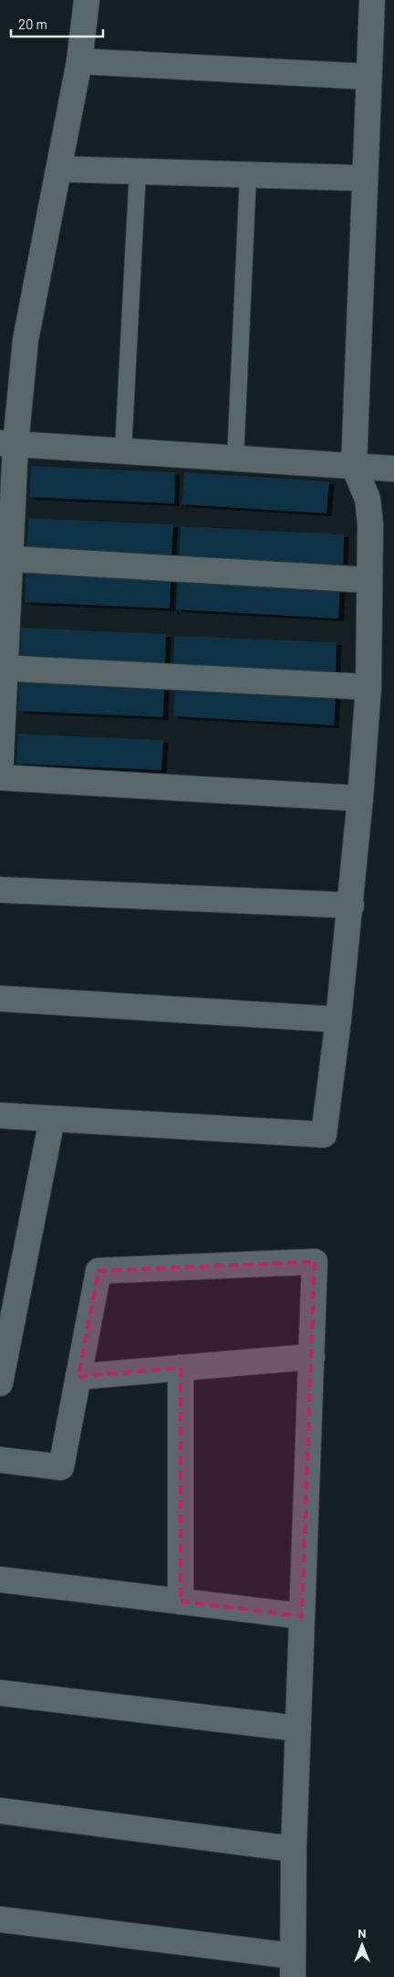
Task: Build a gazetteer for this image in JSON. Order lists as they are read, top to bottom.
{
  "scale_bar": "20 m",
  "north": "top"
}
